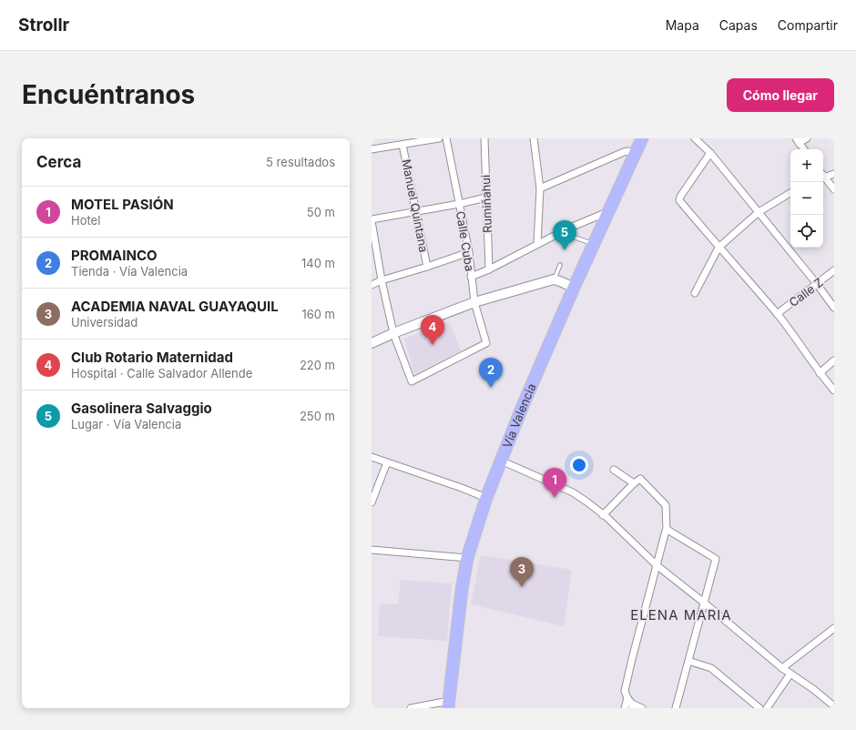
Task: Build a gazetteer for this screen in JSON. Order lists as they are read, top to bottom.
{
  "streets": {
    "highway": ["Vía Valencia"],
    "street": [
      "Rumiñahui",
      "Manuel Quintana",
      "Calle Cuba",
      "Calle Z"
    ]
  },
  "districts": ["ELENA MARIA"],
  "page": {
    "header": "Strollr",
    "nav": ["Mapa", "Capas", "Compartir"],
    "buttons": "Cómo llegar",
    "title": "Encuéntranos",
    "heading": ["Cerca", "5 resultados"],
    "map_buttons": ["+", "−"],
    "list": [
      {
        "mark": "1",
        "name": "MOTEL PASIÓN",
        "note": "Hotel",
        "value": "50 m"
      },
      {
        "mark": "2",
        "name": "PROMAINCO",
        "note": "Tienda · Vía Valencia",
        "value": "140 m"
      },
      {
        "mark": "3",
        "name": "ACADEMIA NAVAL GUAYAQUIL",
        "note": "Universidad",
        "value": "160 m"
      },
      {
        "mark": "4",
        "name": "Club Rotario Maternidad",
        "note": "Hospital · Calle Salvador Allende",
        "value": "220 m"
      },
      {
        "mark": "5",
        "name": "Gasolinera Salvaggio",
        "note": "Lugar · Vía Valencia",
        "value": "250 m"
      }
    ],
    "pins": [
      "5",
      "4",
      "2",
      "1",
      "3"
    ]
  }
}
